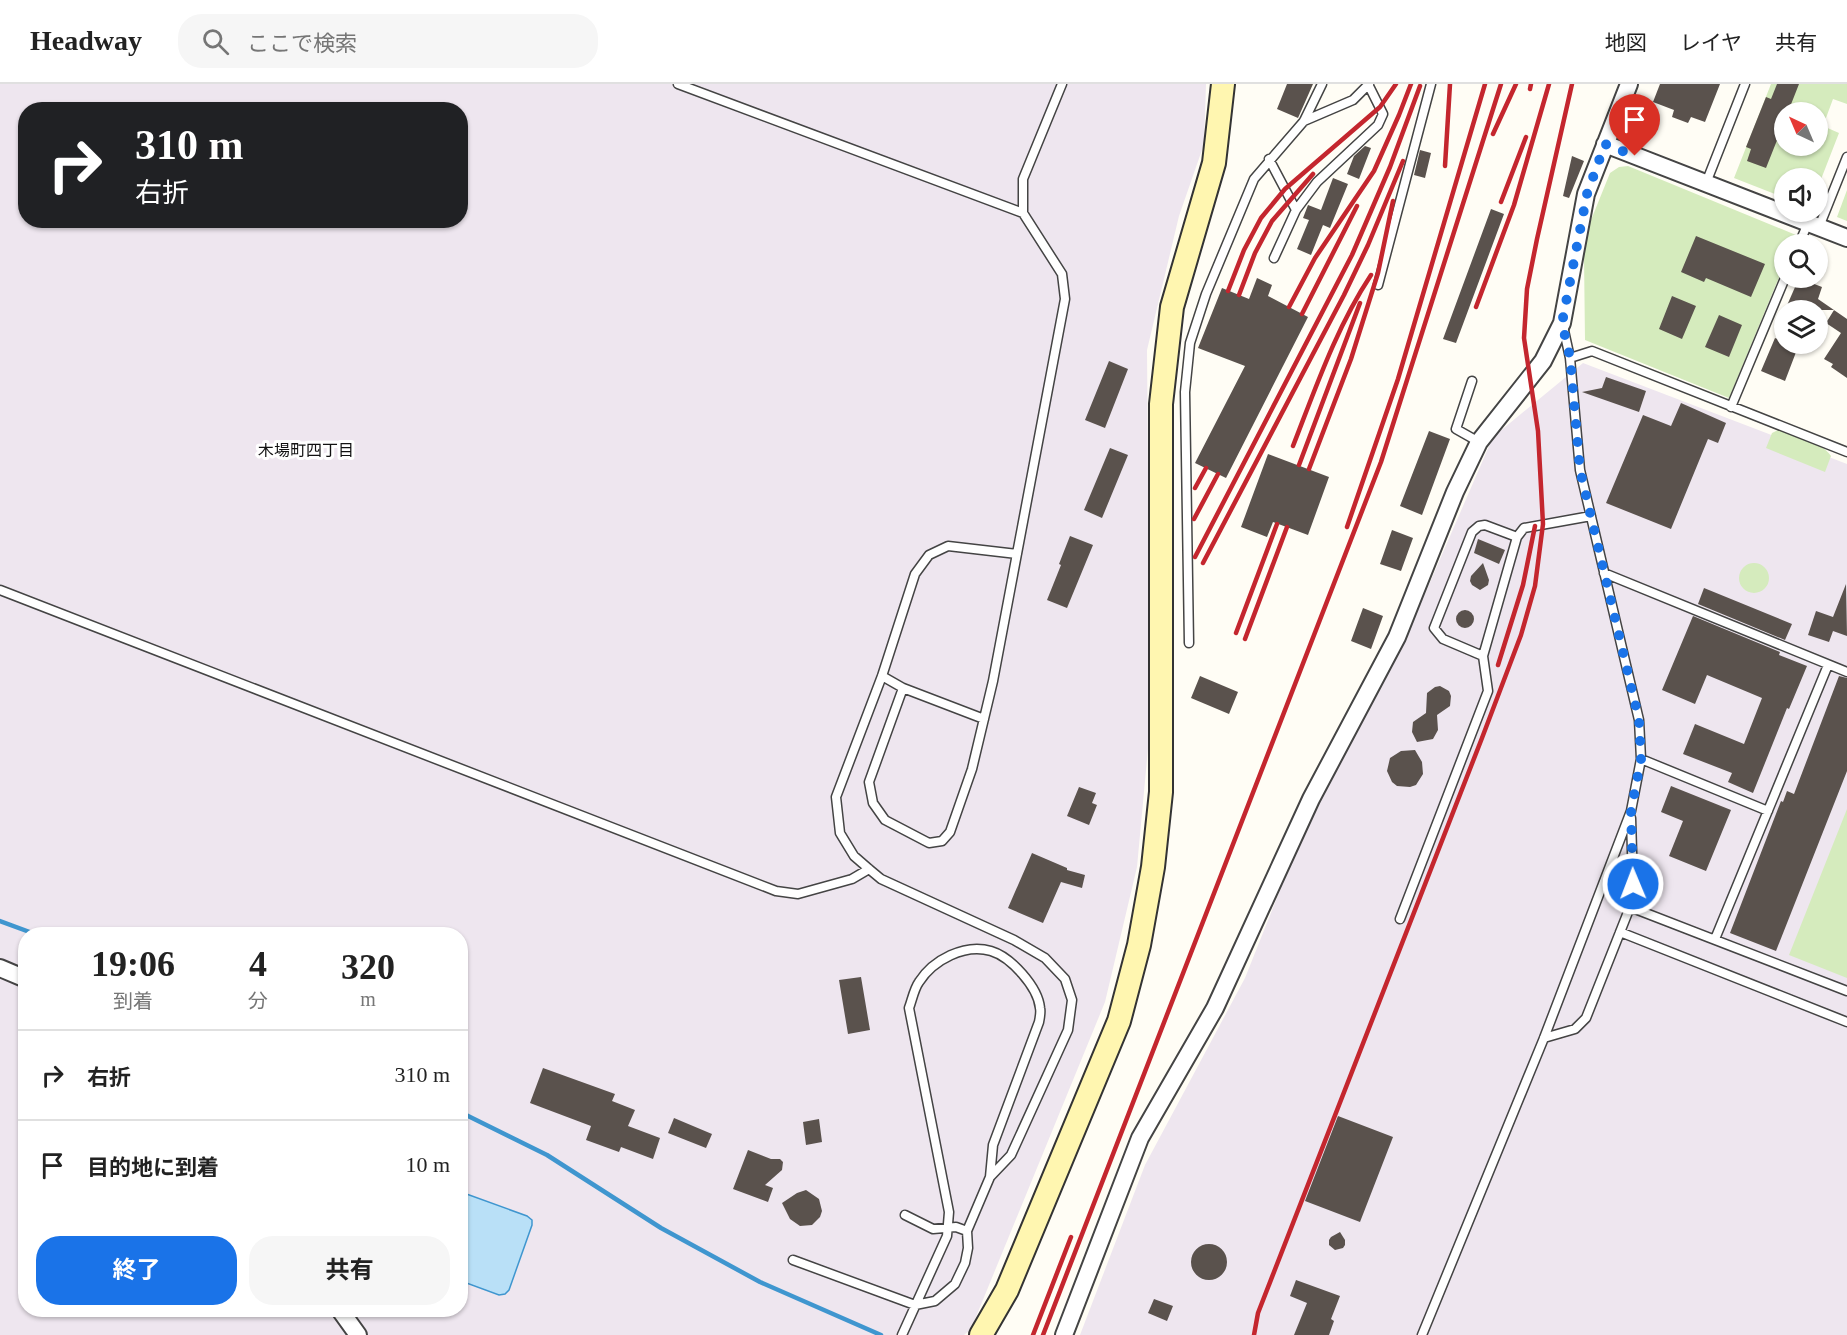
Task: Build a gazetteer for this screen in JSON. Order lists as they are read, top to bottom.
{
  "districts": ["木場町四丁目"],
  "north": "top left",
  "page": {
    "header": "Headway",
    "search": "ここで検索",
    "nav": ["地図", "レイヤ", "共有"],
    "turn": ["310 m", "右折"],
    "eta": [
      "19:06",
      "到着",
      "4",
      "分",
      "320",
      "m"
    ],
    "list": [
      {
        "name": "右折",
        "value": "310 m"
      },
      {
        "name": "目的地に到着",
        "value": "10 m"
      }
    ],
    "buttons": ["終了", "共有"]
  }
}
